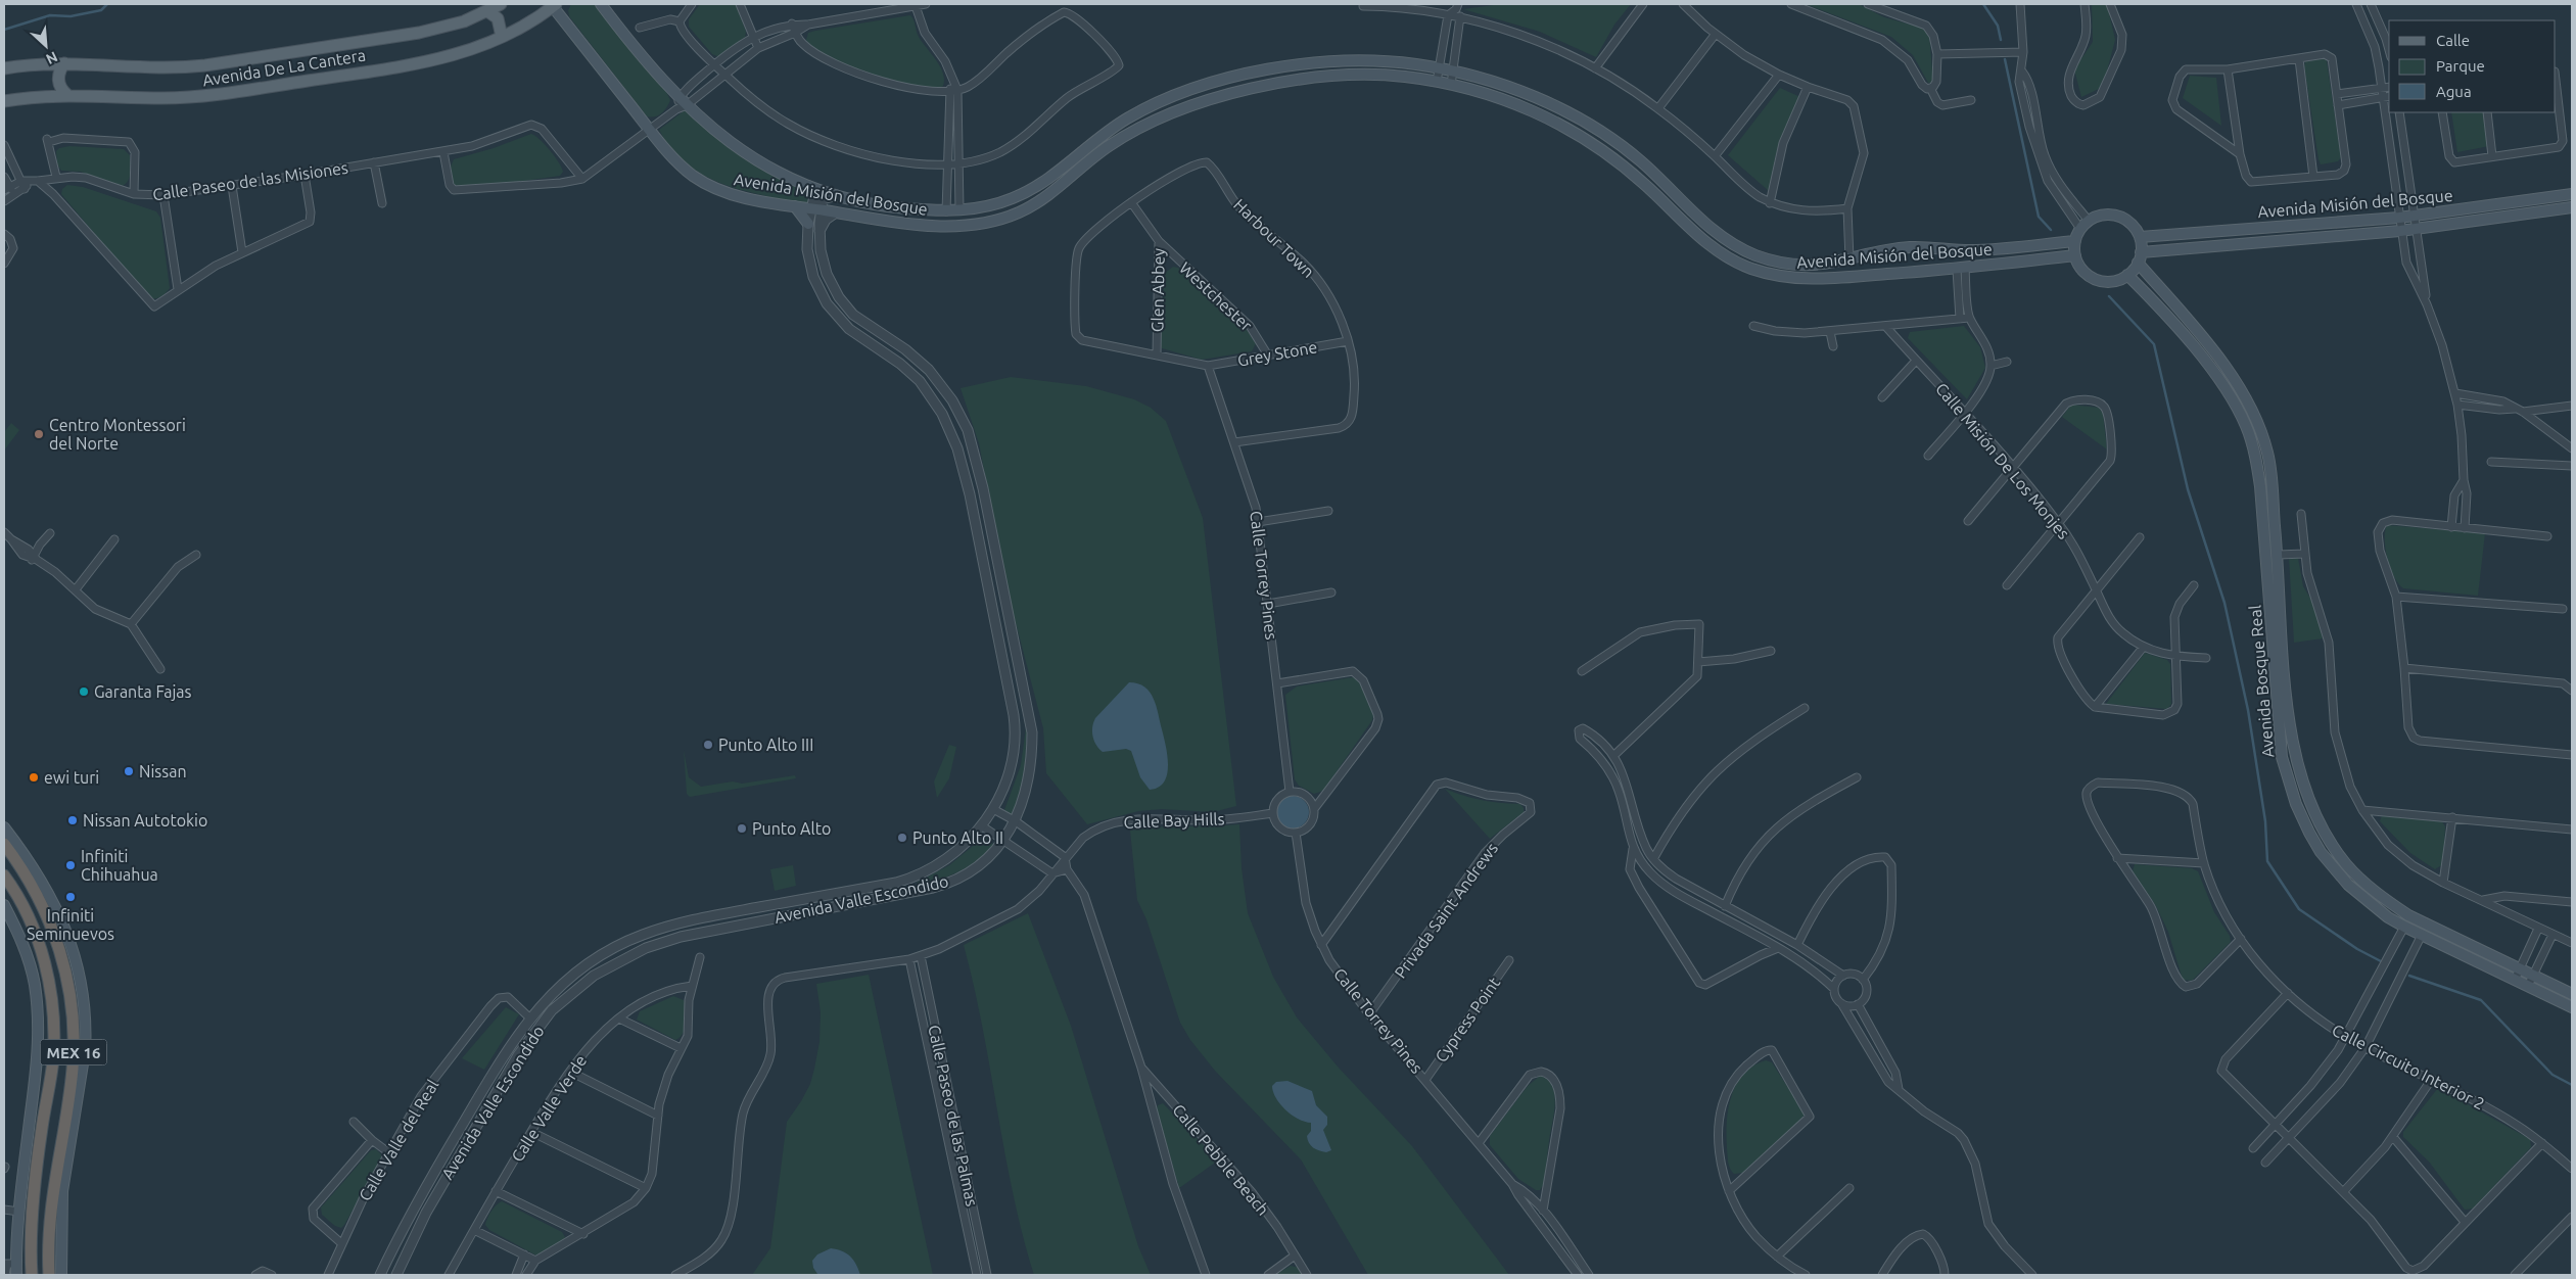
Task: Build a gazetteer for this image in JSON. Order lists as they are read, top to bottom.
{
  "streets": {
    "highway": ["MEX 16"],
    "main road": ["Avenida De La Cantera", "Avenida Misión del Bosque", "Avenida Bosque Real"],
    "street": [
      "Calle Paseo de las Misiones",
      "Harbour Town",
      "Glen Abbey",
      "Westchester",
      "Grey Stone",
      "Calle Misión De Los Monjes",
      "Calle Torrey Pines",
      "Calle Bay Hills",
      "Avenida Valle Escondido",
      "Privada Saint Andrews",
      "Cypress Point",
      "Calle Circuito Interior 2",
      "Calle Valle Verde",
      "Calle Paseo de las Palmas",
      "Calle Valle del Real",
      "Calle Pebble Beach"
    ]
  },
  "crossings": [
    ["Avenida De La Cantera", "Avenida Misión del Bosque"],
    ["Avenida Misión del Bosque", "Avenida Bosque Real"],
    ["Avenida Misión del Bosque", "Avenida Valle Escondido"],
    ["Harbour Town", "Glen Abbey"],
    ["Harbour Town", "Grey Stone"],
    ["Harbour Town", "Calle Torrey Pines"],
    ["Glen Abbey", "Westchester"],
    ["Westchester", "Grey Stone"],
    ["Grey Stone", "Calle Torrey Pines"],
    ["Calle Torrey Pines", "Calle Bay Hills"],
    ["Calle Torrey Pines", "Privada Saint Andrews"],
    ["Calle Torrey Pines", "Cypress Point"],
    ["Calle Bay Hills", "Calle Paseo de las Palmas"],
    ["Calle Bay Hills", "Calle Pebble Beach"],
    ["Avenida Valle Escondido", "Calle Valle del Real"]
  ],
  "places": [
    "Centro Montessori del Norte",
    "Garanta Fajas",
    "Punto Alto III",
    "Nissan",
    "ewi turi",
    "Nissan Autotokio",
    "Punto Alto",
    "Punto Alto II",
    "Infiniti Chihuahua",
    "Infiniti Seminuevos"
  ],
  "legend": ["Calle", "Parque", "Agua"],
  "north": "bottom right"
}
